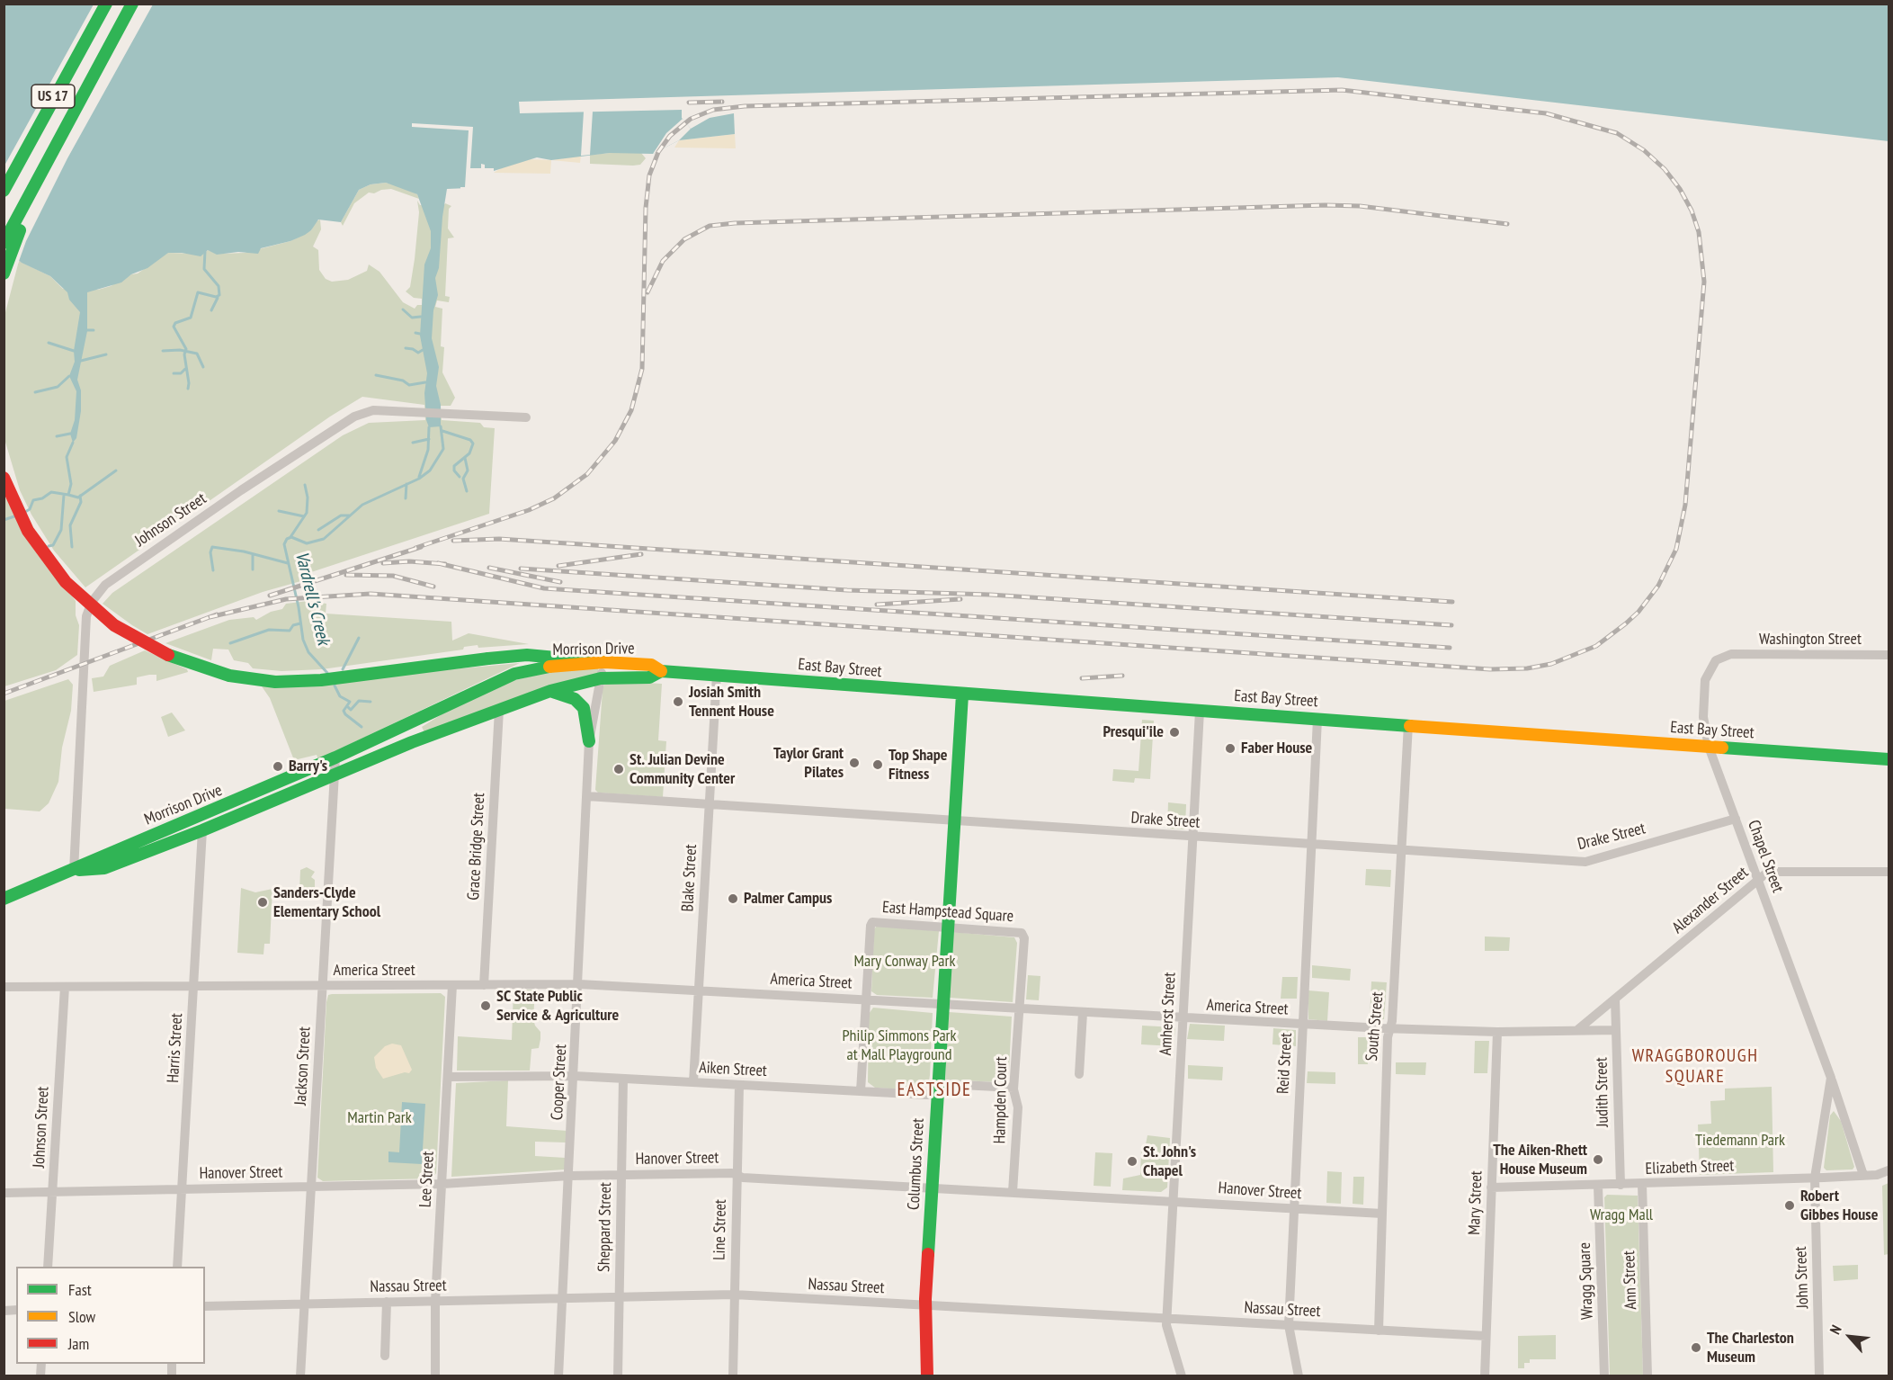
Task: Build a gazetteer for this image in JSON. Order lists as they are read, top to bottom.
{
  "streets": {
    "main road": [
      "US 17",
      "Morrison Drive",
      "East Bay Street",
      "Columbus Street"
    ],
    "street": [
      "Johnson Street",
      "Washington Street",
      "Drake Street",
      "Grace Bridge Street",
      "Chapel Street",
      "Blake Street",
      "Alexander Street",
      "East Hampstead Square",
      "America Street",
      "Amherst Street",
      "South Street",
      "Harris Street",
      "Reid Street",
      "Jackson Street",
      "Aiken Street",
      "Cooper Street",
      "Judith Street",
      "Hampden Court",
      "Hanover Street",
      "Elizabeth Street",
      "Lee Street",
      "Mary Street",
      "Sheppard Street",
      "Line Street",
      "John Street",
      "Ann Street",
      "Wragg Square",
      "Nassau Street"
    ]
  },
  "crossings": [
    ["Johnson Street", "Morrison Drive"],
    ["Johnson Street", "America Street"],
    ["Johnson Street", "Hanover Street"],
    ["Washington Street", "Chapel Street"],
    ["Morrison Drive", "East Bay Street"],
    ["Morrison Drive", "Grace Bridge Street"],
    ["Morrison Drive", "Harris Street"],
    ["Morrison Drive", "Jackson Street"],
    ["Morrison Drive", "Cooper Street"],
    ["East Bay Street", "Chapel Street"],
    ["East Bay Street", "Blake Street"],
    ["East Bay Street", "Amherst Street"],
    ["East Bay Street", "South Street"],
    ["East Bay Street", "Reid Street"],
    ["East Bay Street", "Columbus Street"],
    ["Drake Street", "Chapel Street"],
    ["Drake Street", "Blake Street"],
    ["Drake Street", "Amherst Street"],
    ["Drake Street", "South Street"],
    ["Drake Street", "Reid Street"],
    ["Drake Street", "Cooper Street"],
    ["Drake Street", "Columbus Street"],
    ["Grace Bridge Street", "America Street"],
    ["Chapel Street", "Alexander Street"],
    ["Chapel Street", "Elizabeth Street"],
    ["Chapel Street", "John Street"],
    ["Blake Street", "America Street"],
    ["Blake Street", "Aiken Street"],
    ["Alexander Street", "America Street"],
    ["Alexander Street", "Judith Street"],
    ["East Hampstead Square", "America Street"],
    ["East Hampstead Square", "Hampden Court"],
    ["East Hampstead Square", "Columbus Street"],
    ["America Street", "Amherst Street"],
    ["America Street", "South Street"],
    ["America Street", "Harris Street"],
    ["America Street", "Reid Street"],
    ["America Street", "Jackson Street"],
    ["America Street", "Cooper Street"],
    ["America Street", "Judith Street"],
    ["America Street", "Hampden Court"],
    ["America Street", "Columbus Street"],
    ["America Street", "Lee Street"],
    ["America Street", "Mary Street"],
    ["Amherst Street", "Hanover Street"],
    ["Amherst Street", "Nassau Street"],
    ["South Street", "Hanover Street"],
    ["South Street", "Nassau Street"],
    ["Harris Street", "Hanover Street"],
    ["Reid Street", "Hanover Street"],
    ["Reid Street", "Nassau Street"],
    ["Jackson Street", "Hanover Street"],
    ["Jackson Street", "Nassau Street"],
    ["Aiken Street", "Cooper Street"],
    ["Aiken Street", "Hampden Court"],
    ["Aiken Street", "Columbus Street"],
    ["Aiken Street", "Lee Street"],
    ["Aiken Street", "Sheppard Street"],
    ["Aiken Street", "Line Street"],
    ["Cooper Street", "Hanover Street"],
    ["Cooper Street", "Nassau Street"],
    ["Judith Street", "Elizabeth Street"],
    ["Hampden Court", "Hanover Street"],
    ["Hanover Street", "Columbus Street"],
    ["Hanover Street", "Lee Street"],
    ["Hanover Street", "Sheppard Street"],
    ["Hanover Street", "Line Street"],
    ["Columbus Street", "Nassau Street"],
    ["Elizabeth Street", "Mary Street"],
    ["Elizabeth Street", "John Street"],
    ["Elizabeth Street", "Ann Street"],
    ["Elizabeth Street", "Wragg Square"],
    ["Lee Street", "Nassau Street"],
    ["Mary Street", "Nassau Street"],
    ["Sheppard Street", "Nassau Street"],
    ["Line Street", "Nassau Street"]
  ],
  "districts": ["WRAGGBOROUGH SQUARE", "EASTSIDE"],
  "water": ["Vardrell's Creek"],
  "parks": [
    "Mary Conway Park",
    "Philip Simmons Park at Mall Playground",
    "Martin Park",
    "Tiedemann Park",
    "Wragg Mall"
  ],
  "places": [
    "Josiah Smith Tennent House",
    "Presqui'ile",
    "Faber House",
    "Taylor Grant Pilates",
    "Top Shape Fitness",
    "Barry's",
    "St. Julian Devine Community Center",
    "Palmer Campus",
    "Sanders-Clyde Elementary School",
    "SC State Public Service & Agriculture",
    "The Aiken-Rhett House Museum",
    "St. John's Chapel",
    "Robert Gibbes House",
    "The Charleston Museum"
  ],
  "legend": ["Fast", "Slow", "Jam"],
  "north": "top left"
}
